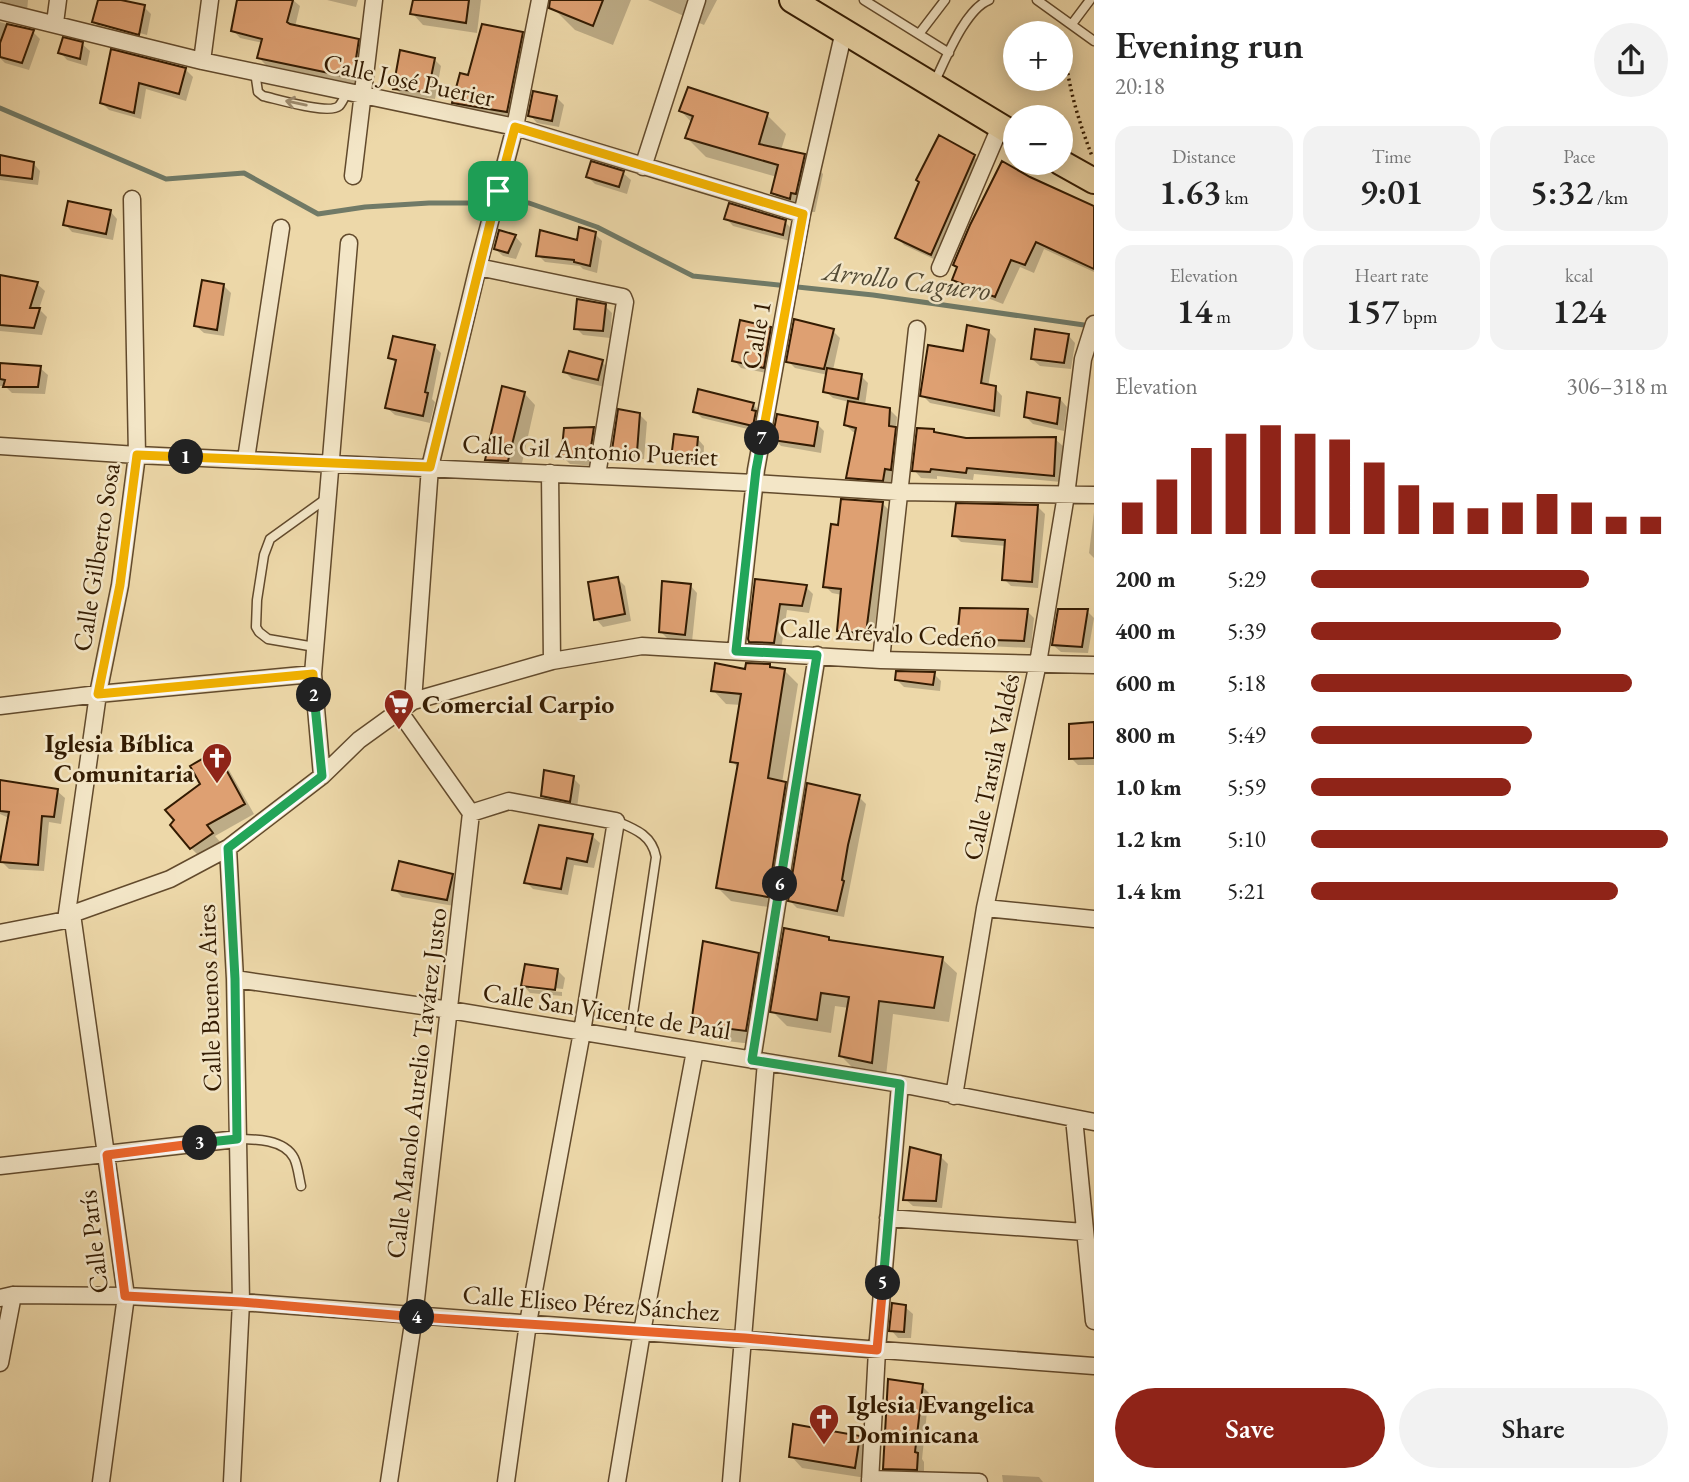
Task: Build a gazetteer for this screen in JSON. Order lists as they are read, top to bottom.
{
  "streets": {
    "street": [
      "Calle José Puerier",
      "Calle 1",
      "Calle Gil Antonio Pueriet",
      "Calle Gilberto Sosa",
      "Calle Arévalo Cedeño",
      "Calle Tarsila Valdés",
      "Calle Buenos Aires",
      "Calle San Vicente de Paúl",
      "Calle Manolo Aurelio Tavárez Justo",
      "Calle París",
      "Calle Eliseo Pérez Sánchez"
    ]
  },
  "crossings": [
    ["Calle José Puerier", "Calle 1"],
    ["Calle 1", "Calle Gil Antonio Pueriet"],
    ["Calle 1", "Calle Arévalo Cedeño"],
    ["Calle Gil Antonio Pueriet", "Calle Gilberto Sosa"],
    ["Calle Gil Antonio Pueriet", "Calle Tarsila Valdés"],
    ["Calle Gilberto Sosa", "Calle Arévalo Cedeño"],
    ["Calle Gilberto Sosa", "Calle París"],
    ["Calle Arévalo Cedeño", "Calle Tarsila Valdés"],
    ["Calle Arévalo Cedeño", "Calle Buenos Aires"],
    ["Calle Arévalo Cedeño", "Calle París"],
    ["Calle Tarsila Valdés", "Calle San Vicente de Paúl"],
    ["Calle Buenos Aires", "Calle San Vicente de Paúl"],
    ["Calle Buenos Aires", "Calle Eliseo Pérez Sánchez"],
    ["Calle San Vicente de Paúl", "Calle Manolo Aurelio Tavárez Justo"],
    ["Calle Manolo Aurelio Tavárez Justo", "Calle Eliseo Pérez Sánchez"],
    ["Calle París", "Calle Eliseo Pérez Sánchez"]
  ],
  "water": ["Arrollo Caguero"],
  "places": {
    "supermarket": ["Comercial Carpio"],
    "church": ["Iglesia Bíblica Comunitaria", "Iglesia Evangelica Dominicana"]
  },
  "page": {
    "heading": ["Evening run", "20:18"],
    "map_buttons": ["+", "−"],
    "stats": [
      ["Distance", "1.63 km"],
      ["Time", "9:01"],
      ["Pace", "5:32 /km"],
      ["Elevation", "14 m"],
      ["Heart rate", "157 bpm"],
      ["kcal", "124"]
    ],
    "chart": ["Elevation", "306–318 m"],
    "pins": [
      "7",
      "1",
      "2",
      "6",
      "3",
      "5",
      "4"
    ],
    "list": [
      {
        "name": "200 m",
        "note": "5:29"
      },
      {
        "name": "400 m",
        "note": "5:39"
      },
      {
        "name": "600 m",
        "note": "5:18"
      },
      {
        "name": "800 m",
        "note": "5:49"
      },
      {
        "name": "1.0 km",
        "note": "5:59"
      },
      {
        "name": "1.2 km",
        "note": "5:10"
      },
      {
        "name": "1.4 km",
        "note": "5:21"
      }
    ],
    "buttons": ["Save", "Share"]
  }
}
